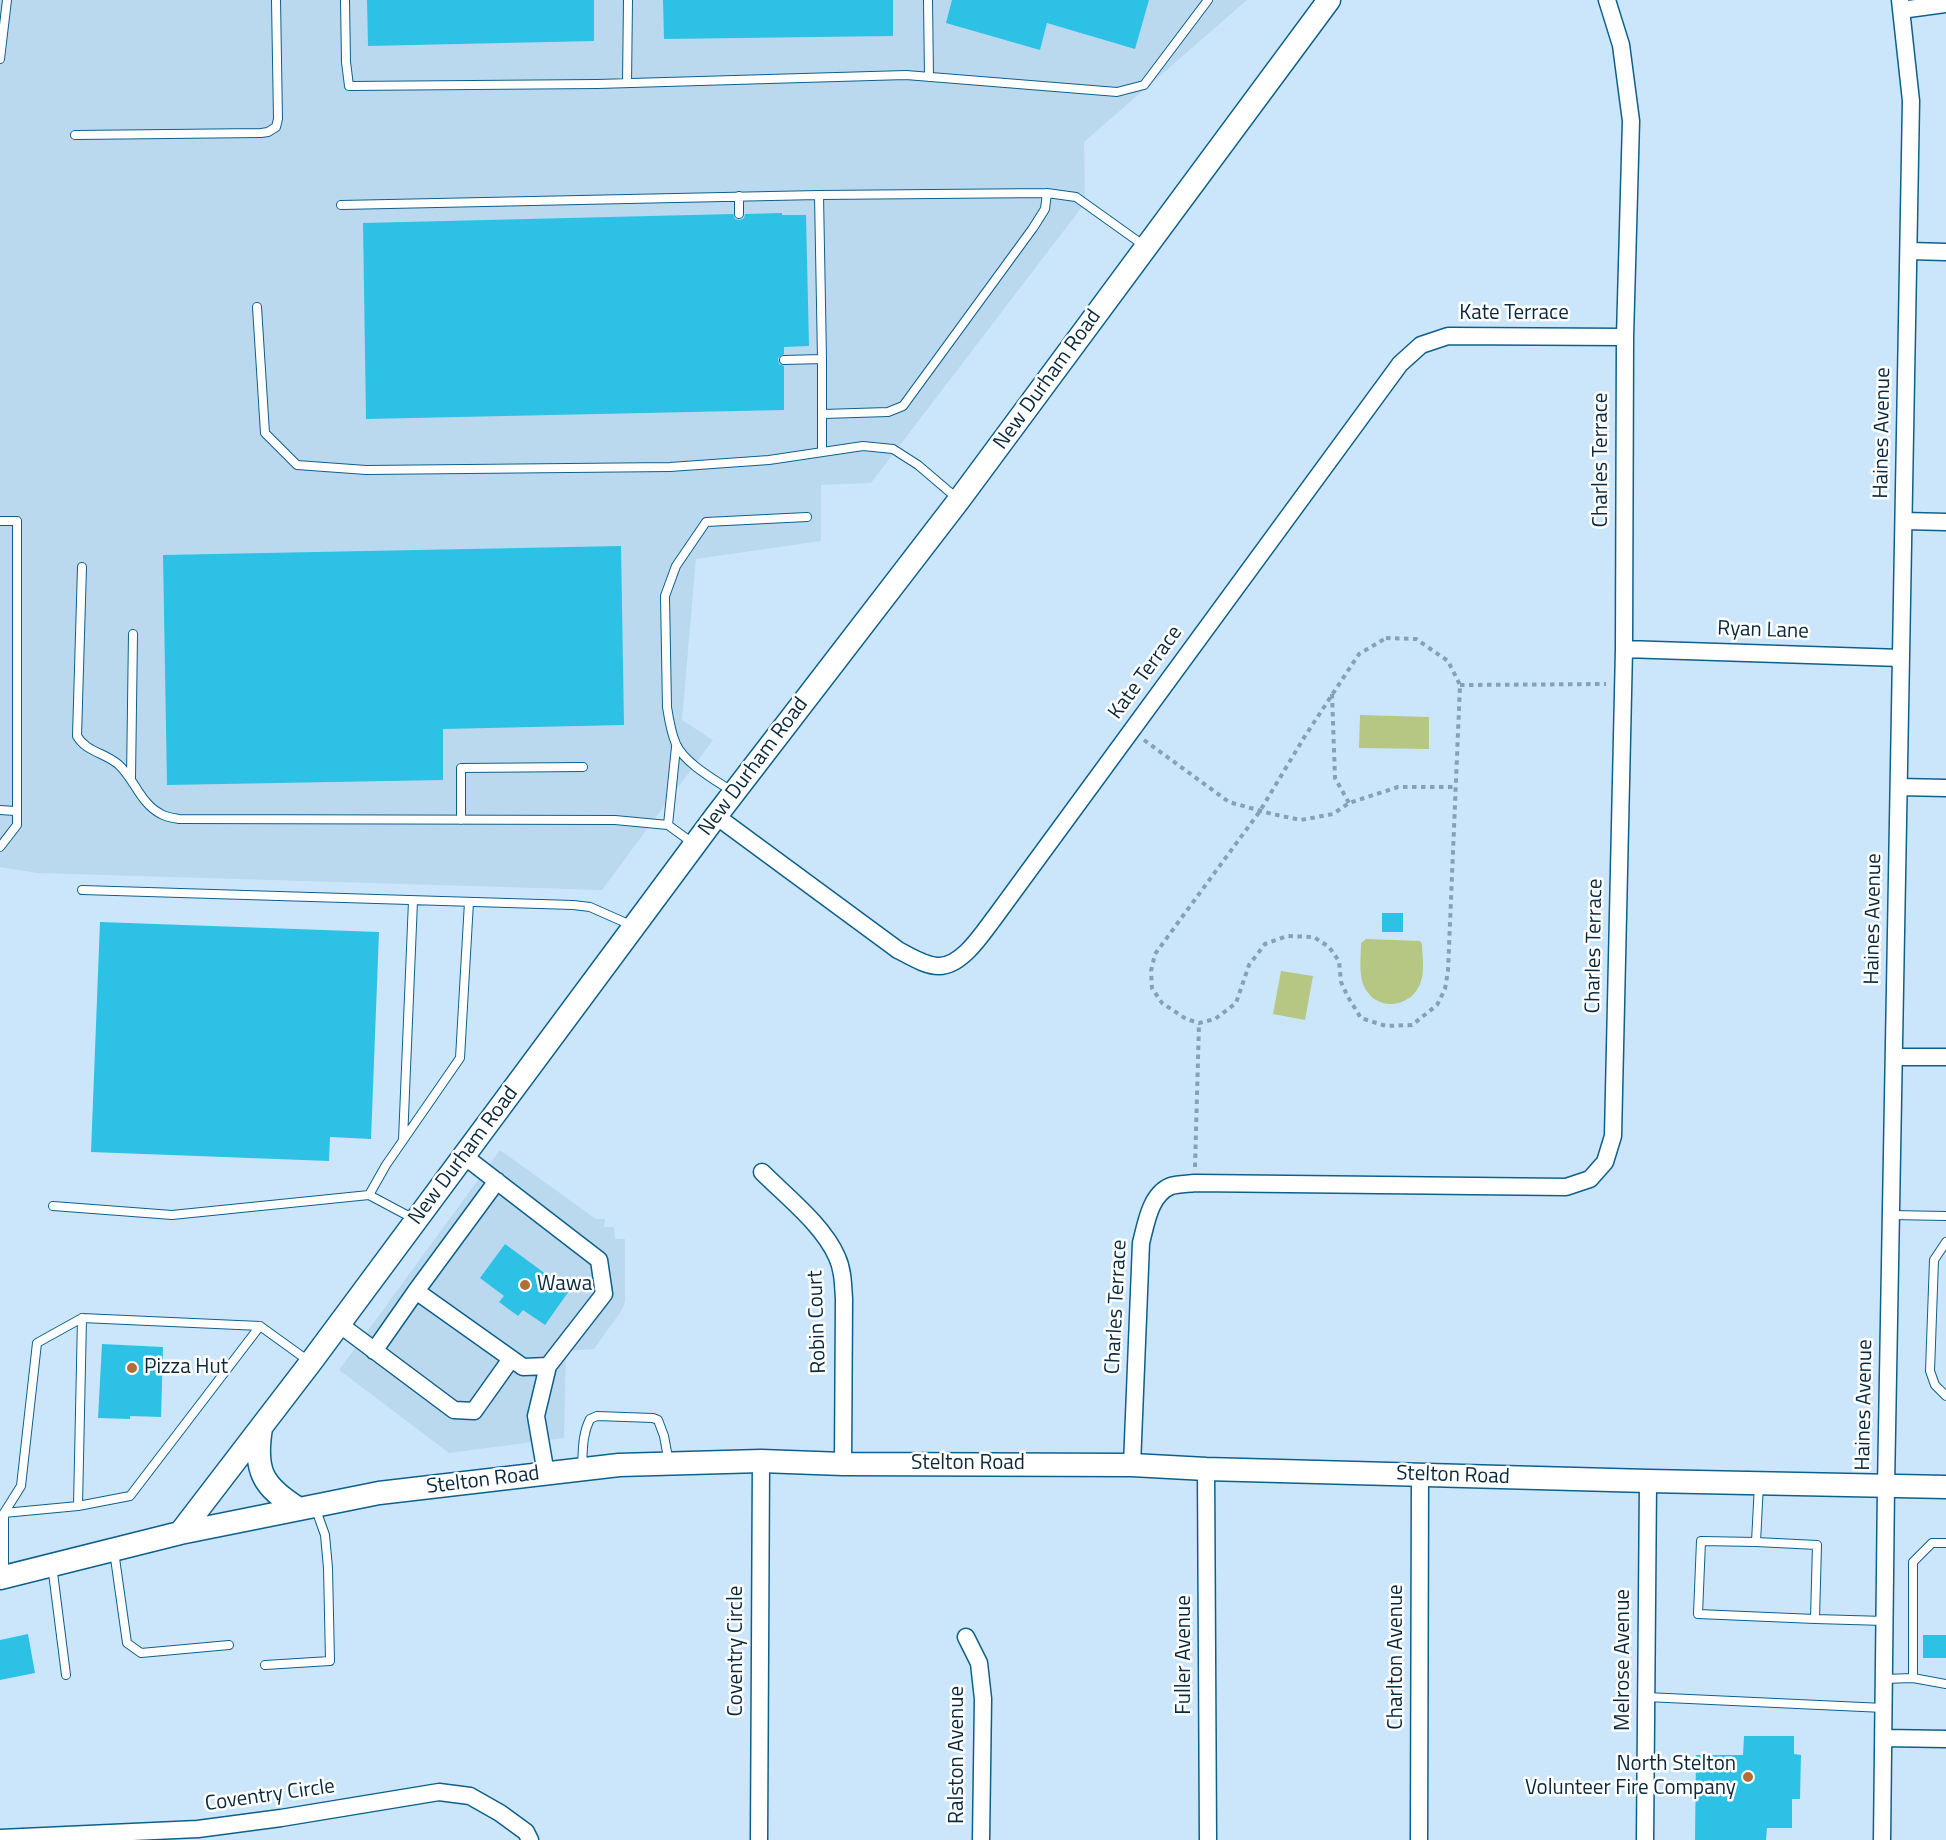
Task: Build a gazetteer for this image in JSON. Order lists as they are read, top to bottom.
{
  "streets": {
    "main road": ["New Durham Road", "Stelton Road"],
    "street": [
      "Kate Terrace",
      "Haines Avenue",
      "Charles Terrace",
      "Ryan Lane",
      "Robin Court",
      "Coventry Circle",
      "Fuller Avenue",
      "Charlton Avenue",
      "Melrose Avenue",
      "Ralston Avenue"
    ]
  },
  "crossings": [
    ["Kate Terrace", "New Durham Road"],
    ["Kate Terrace", "Charles Terrace"],
    ["New Durham Road", "Stelton Road"],
    ["Haines Avenue", "Ryan Lane"],
    ["Haines Avenue", "Stelton Road"],
    ["Charles Terrace", "Ryan Lane"],
    ["Charles Terrace", "Stelton Road"],
    ["Robin Court", "Stelton Road"],
    ["Stelton Road", "Coventry Circle"],
    ["Stelton Road", "Fuller Avenue"],
    ["Stelton Road", "Charlton Avenue"],
    ["Stelton Road", "Melrose Avenue"]
  ],
  "places": ["Wawa", "Pizza Hut", "North Stelton Volunteer Fire Company"]
}
